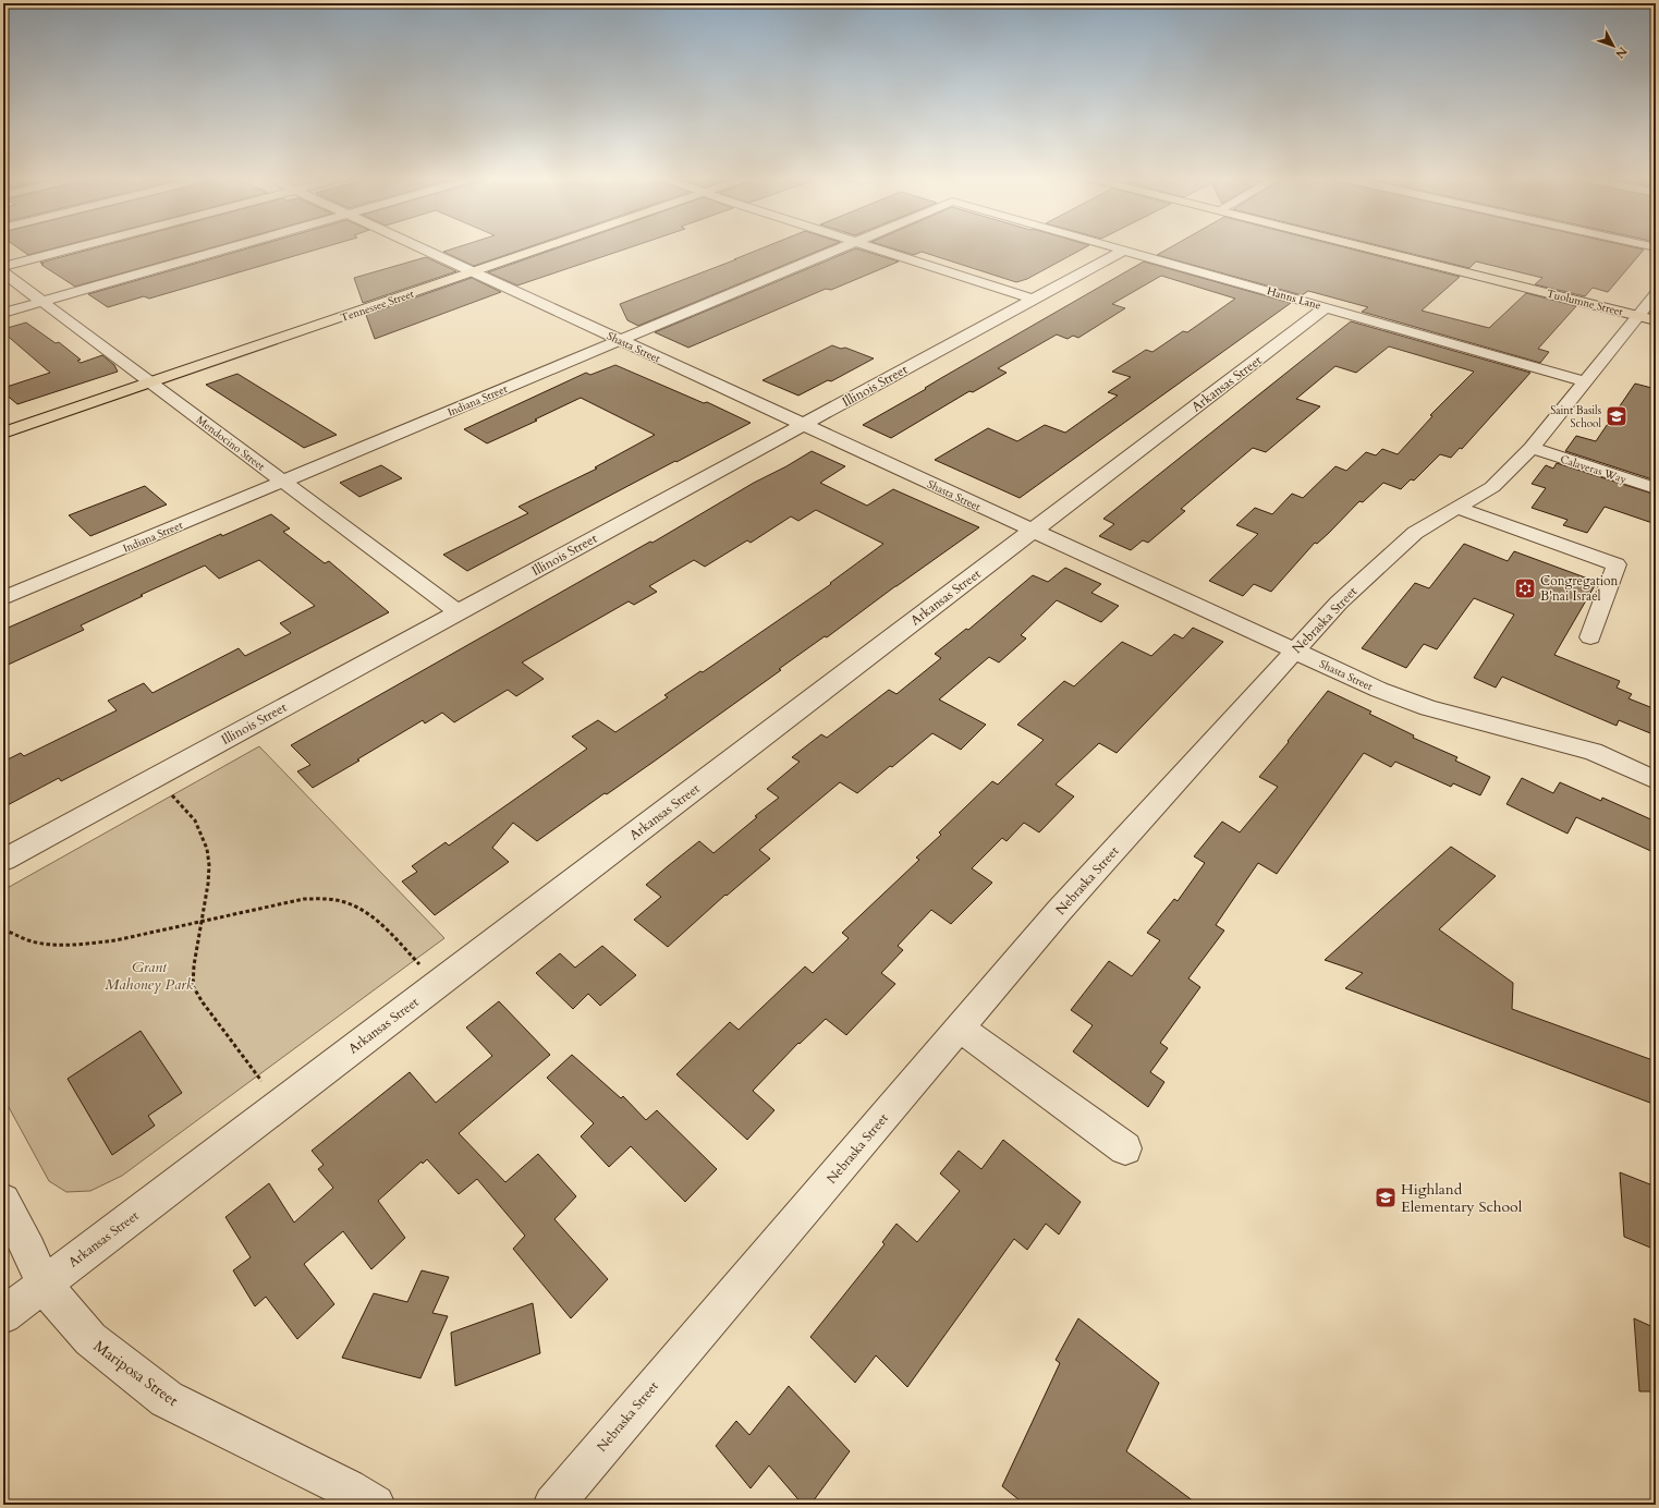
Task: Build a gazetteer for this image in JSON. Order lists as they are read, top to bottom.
{
  "streets": {
    "main road": ["Tuolumne Street", "Tennessee Street"],
    "street": [
      "Hanns Lane",
      "Shasta Street",
      "Arkansas Street",
      "Illinois Street",
      "Indiana Street",
      "Mendocino Street",
      "Calaveras Way",
      "Nebraska Street",
      "Mariposa Street"
    ]
  },
  "crossings": [
    ["Hanns Lane", "Arkansas Street"],
    ["Hanns Lane", "Illinois Street"],
    ["Hanns Lane", "Nebraska Street"],
    ["Tuolumne Street", "Nebraska Street"],
    ["Tennessee Street", "Shasta Street"],
    ["Tennessee Street", "Mendocino Street"],
    ["Shasta Street", "Arkansas Street"],
    ["Shasta Street", "Illinois Street"],
    ["Shasta Street", "Indiana Street"],
    ["Shasta Street", "Nebraska Street"],
    ["Arkansas Street", "Mariposa Street"],
    ["Illinois Street", "Mendocino Street"],
    ["Indiana Street", "Mendocino Street"],
    ["Calaveras Way", "Nebraska Street"]
  ],
  "parks": ["Grant Mahoney Park"],
  "places": {
    "school or university": ["Saint Basils School", "Highland Elementary School"],
    "synagogue": ["Congregation B'nai Israel"]
  },
  "north": "bottom right"
}
